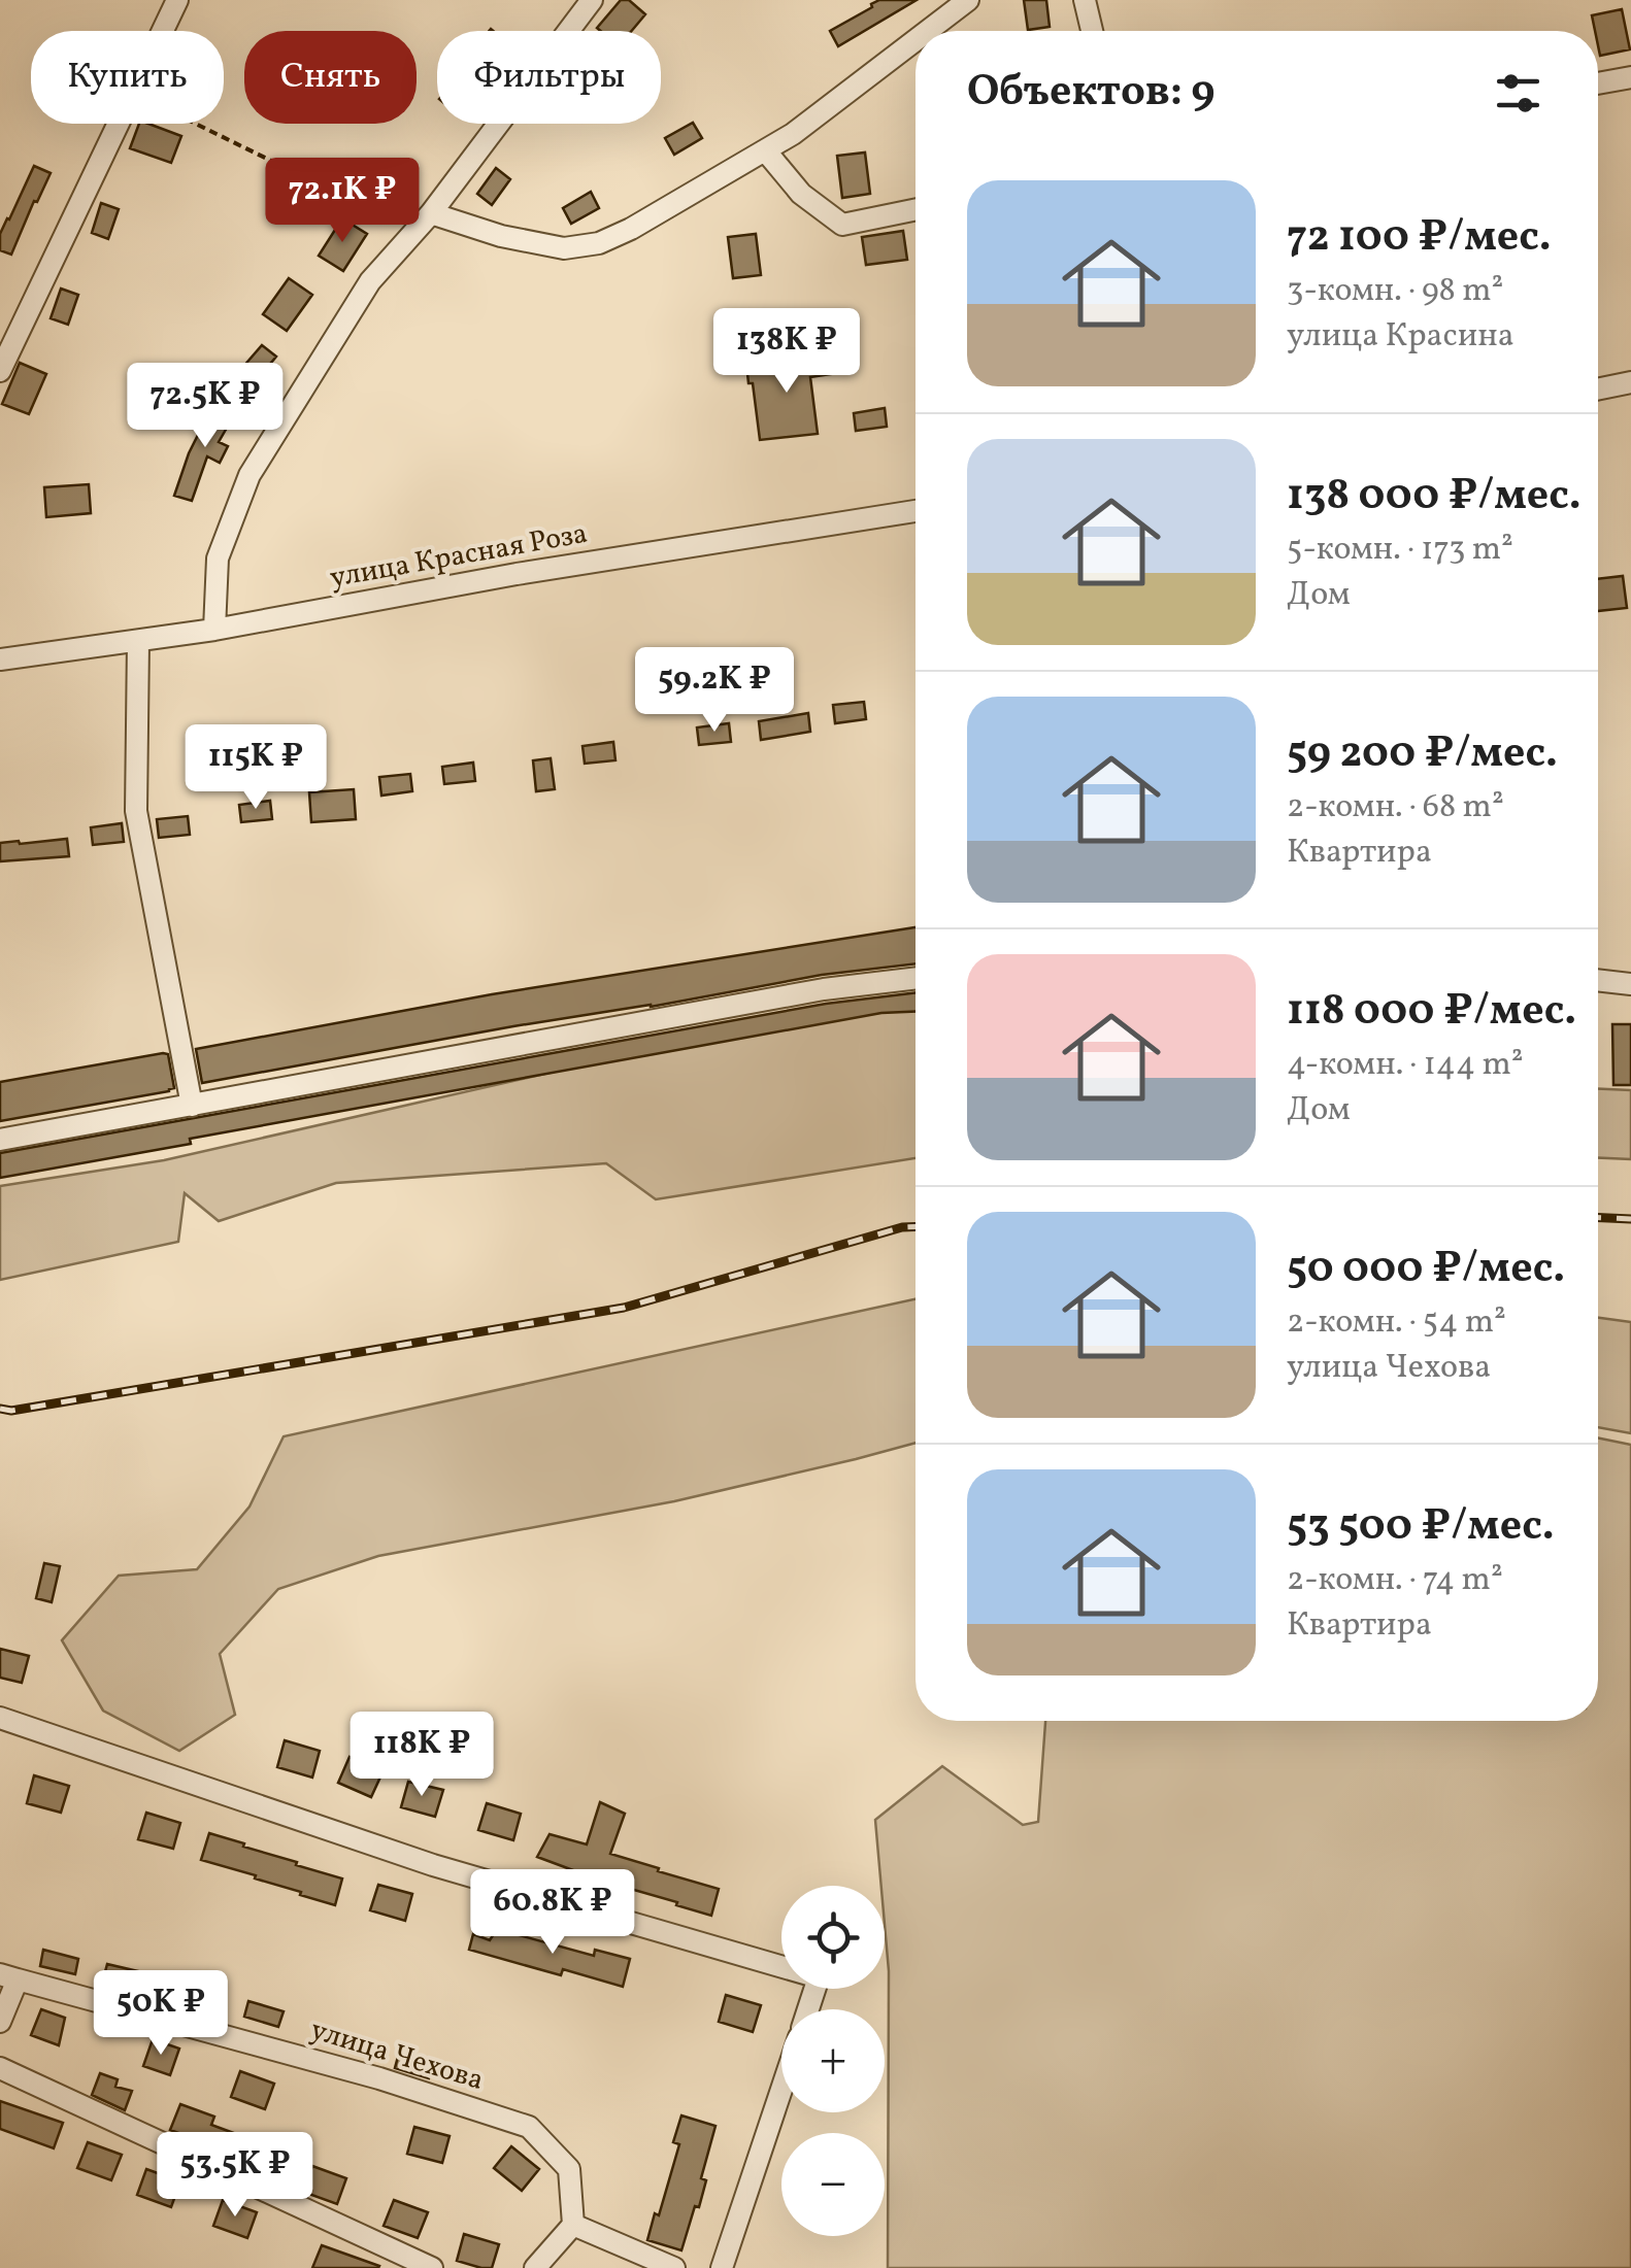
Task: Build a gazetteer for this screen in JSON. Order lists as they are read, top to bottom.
{
  "streets": {
    "street": ["улица Красная Роза", "улица Чехова"]
  },
  "page": {
    "chip": ["Купить", "Снять", "Фильтры"],
    "heading": "Объектов: 9",
    "list": [
      {
        "name": "72 100 ₽/мес.",
        "note": "3-комн. · 98 m² · улица Красина"
      },
      {
        "name": "138 000 ₽/мес.",
        "note": "5-комн. · 173 m² · Дом"
      },
      {
        "name": "59 200 ₽/мес.",
        "note": "2-комн. · 68 m² · Квартира"
      },
      {
        "name": "118 000 ₽/мес.",
        "note": "4-комн. · 144 m² · Дом"
      },
      {
        "name": "50 000 ₽/мес.",
        "note": "2-комн. · 54 m² · улица Чехова"
      },
      {
        "name": "53 500 ₽/мес.",
        "note": "2-комн. · 74 m² · Квартира"
      }
    ],
    "price": [
      "72.1K ₽",
      "138K ₽",
      "72.5K ₽",
      "59.2K ₽",
      "115K ₽",
      "118K ₽",
      "60.8K ₽",
      "50K ₽",
      "53.5K ₽"
    ],
    "map_buttons": ["+", "−"]
  }
}
